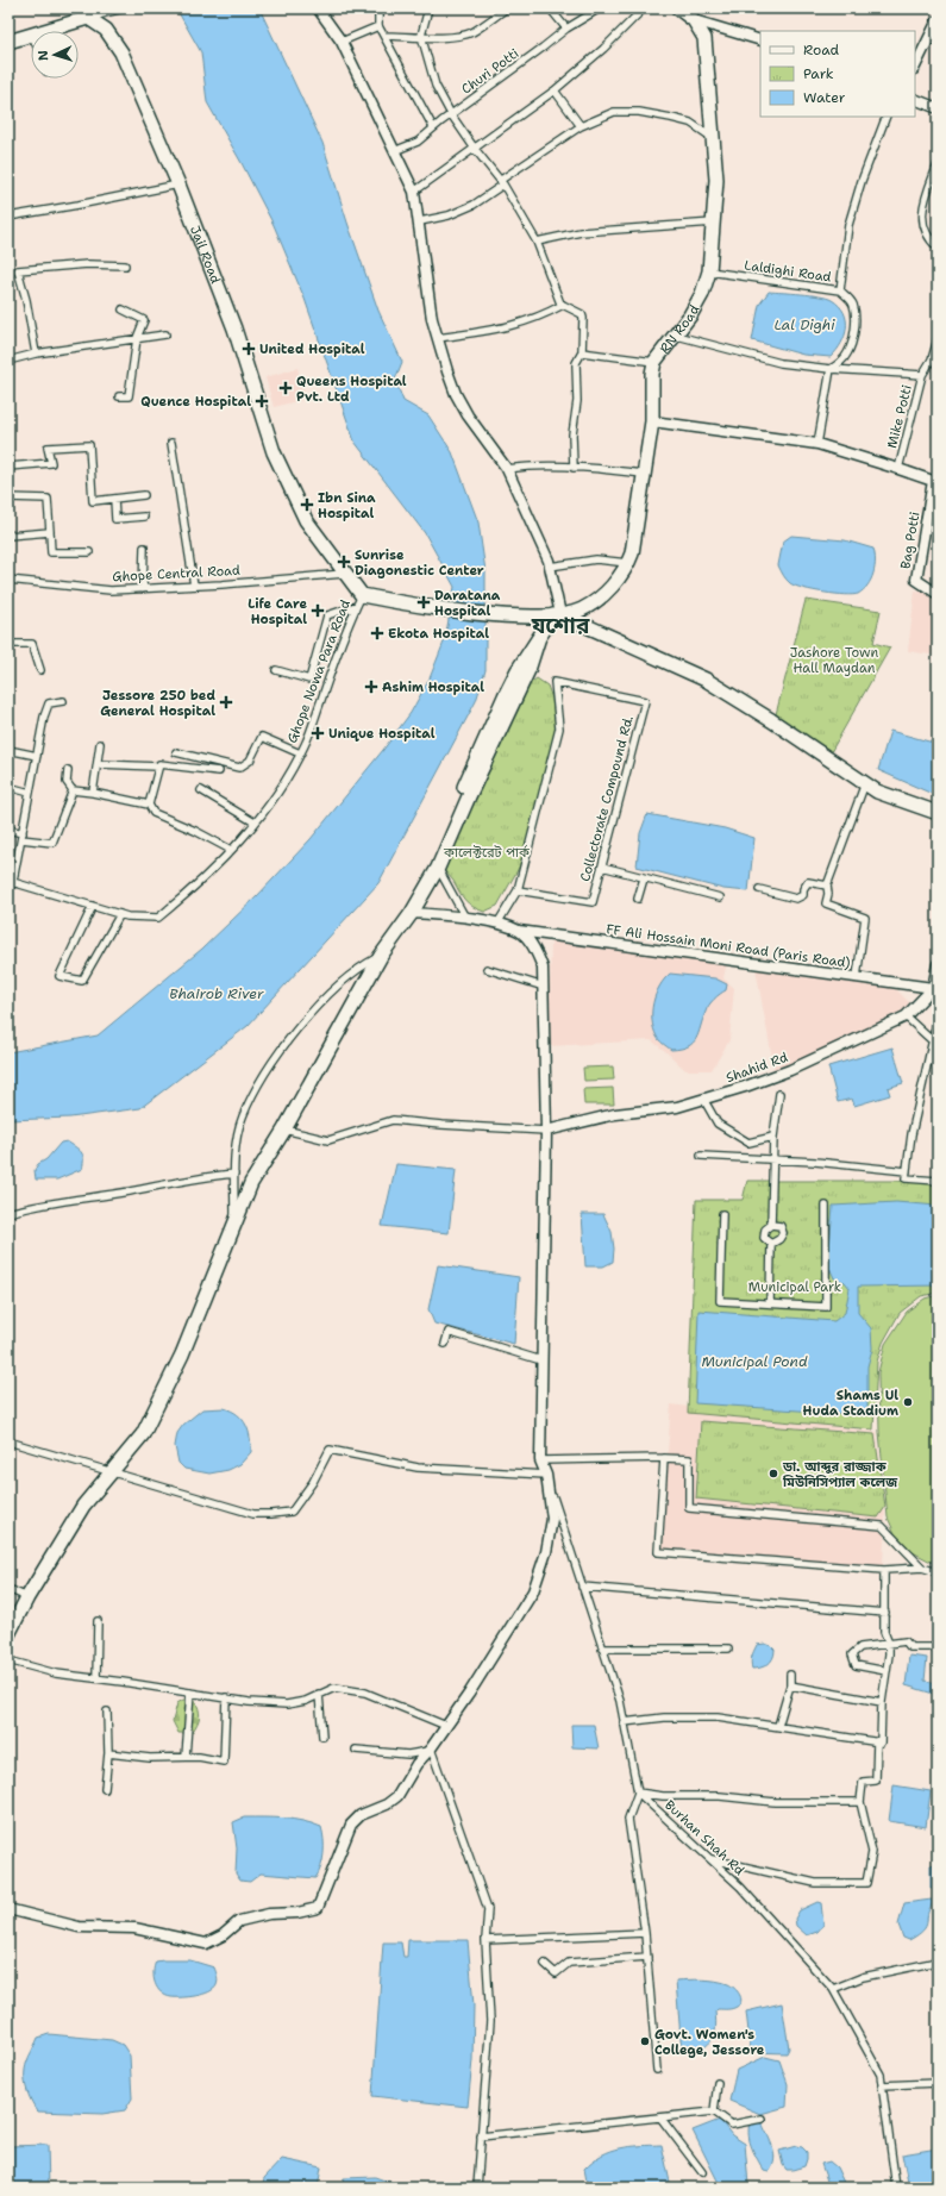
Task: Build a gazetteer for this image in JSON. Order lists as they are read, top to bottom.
{
  "streets": {
    "highway": ["Jail Road", "RN Road"],
    "street": [
      "Churi Potti",
      "Laldighi Road",
      "Mike Potti",
      "Bag Potti",
      "Ghope Central Road",
      "Ghope Nowa Para Road",
      "Collectorate Compound Rd.",
      "FF Ali Hossain Moni Road (Paris Road)",
      "Shahid Rd",
      "Burhan Shah Rd"
    ]
  },
  "crossings": [
    ["Jail Road", "Ghope Central Road"],
    ["Jail Road", "Ghope Nowa Para Road"],
    ["Laldighi Road", "RN Road"],
    ["Laldighi Road", "Mike Potti"],
    ["Collectorate Compound Rd.", "FF Ali Hossain Moni Road (Paris Road)"],
    ["FF Ali Hossain Moni Road (Paris Road)", "Shahid Rd"]
  ],
  "districts": ["যশোর"],
  "water": ["Lal Dighi", "Bhairob River", "Municipal Pond"],
  "parks": ["Jashore Town Hall Maydan", "কালেক্টরেট পার্ক", "Municipal Park"],
  "places": {
    "health": [
      "United Hospital",
      "Queens Hospital Pvt. Ltd",
      "Quence Hospital",
      "Ibn Sina Hospital",
      "Sunrise Diagonestic Center",
      "Daratana Hospital",
      "Life Care Hospital",
      "Ekota Hospital",
      "Ashim Hospital",
      "Jessore 250 bed General Hospital",
      "Unique Hospital"
    ],
    "other": ["Shams Ul Huda Stadium", "ডা. আব্দুর রাজ্জাক মিউনিসিপ্যাল কলেজ", "Govt. Women's College, Jessore"]
  },
  "legend": ["Road", "Park", "Water"],
  "north": "left"
}
